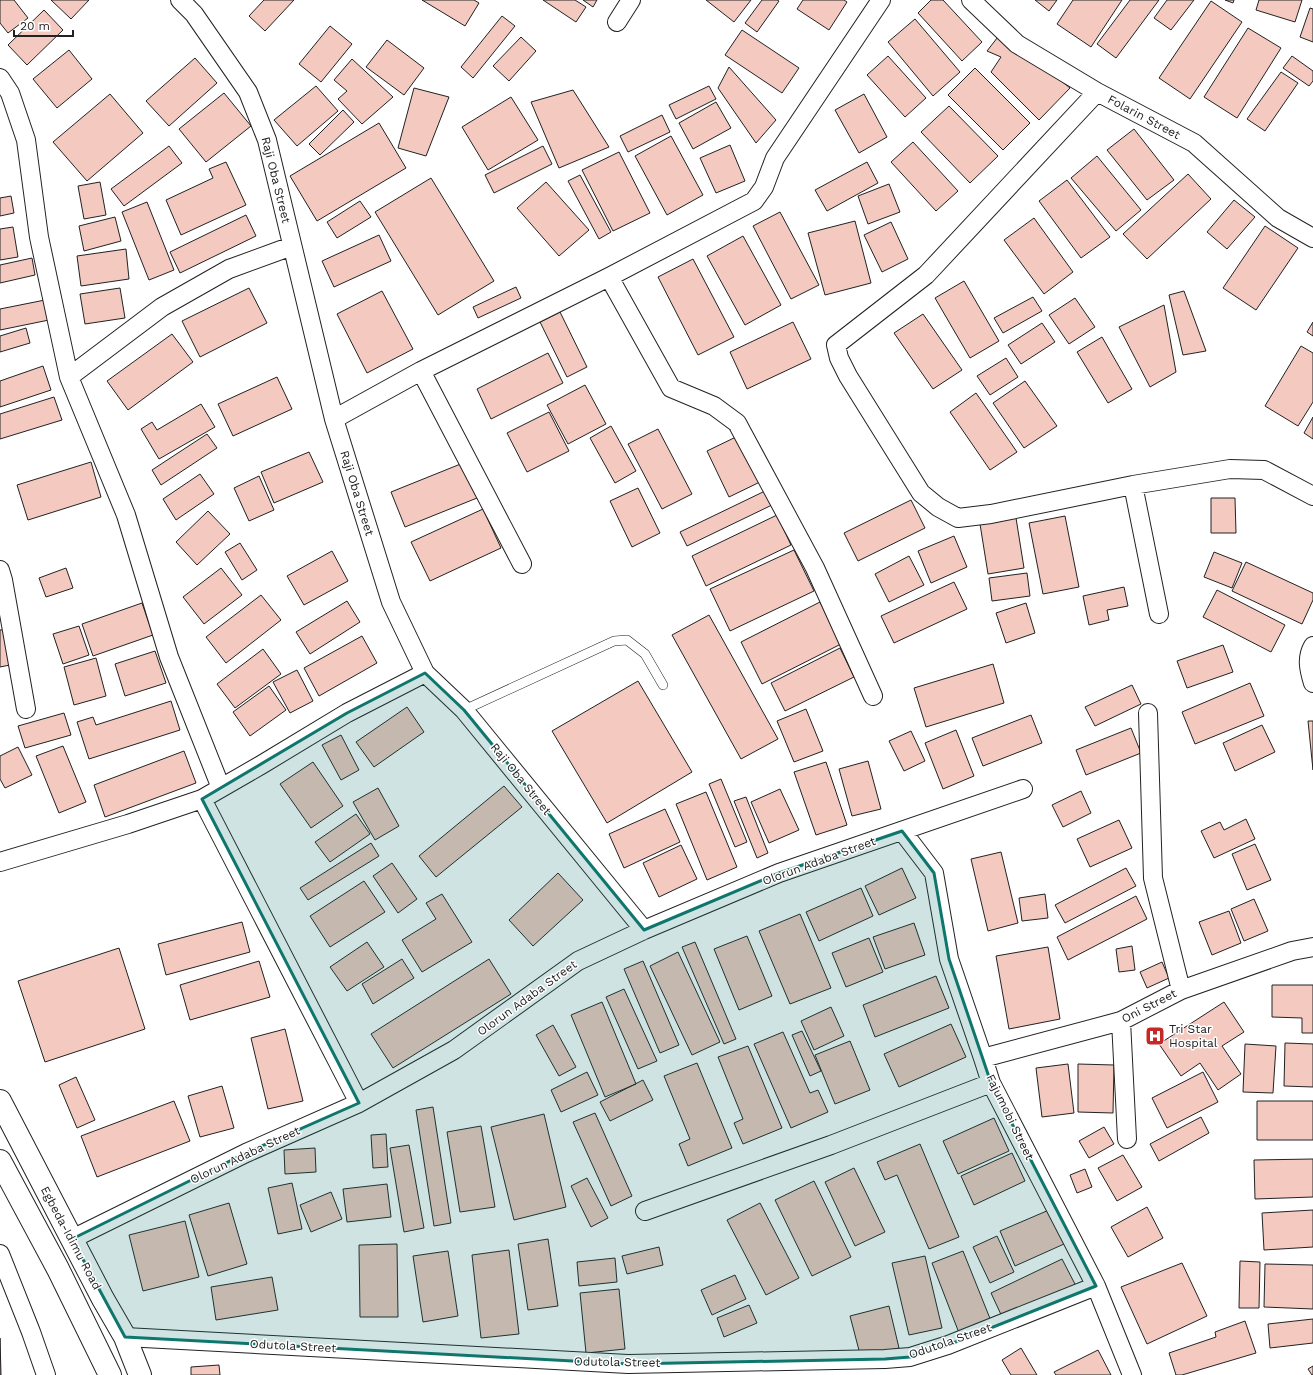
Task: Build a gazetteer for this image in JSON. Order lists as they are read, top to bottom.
{
  "streets": {
    "main road": ["Egbeda-Idimu Road"],
    "street": [
      "Folarin Street",
      "Raji Oba Street",
      "Olorun Adaba Street",
      "Oni Street",
      "Fajumobi Street",
      "Odutola Street"
    ]
  },
  "crossings": [
    ["Raji Oba Street", "Olorun Adaba Street"],
    ["Olorun Adaba Street", "Fajumobi Street"],
    ["Olorun Adaba Street", "Egbeda-Idimu Road"],
    ["Oni Street", "Fajumobi Street"],
    ["Fajumobi Street", "Odutola Street"],
    ["Egbeda-Idimu Road", "Odutola Street"]
  ],
  "places": {
    "hospital": ["Tri Star Hospital"]
  },
  "scale_bar": "20 m"
}
